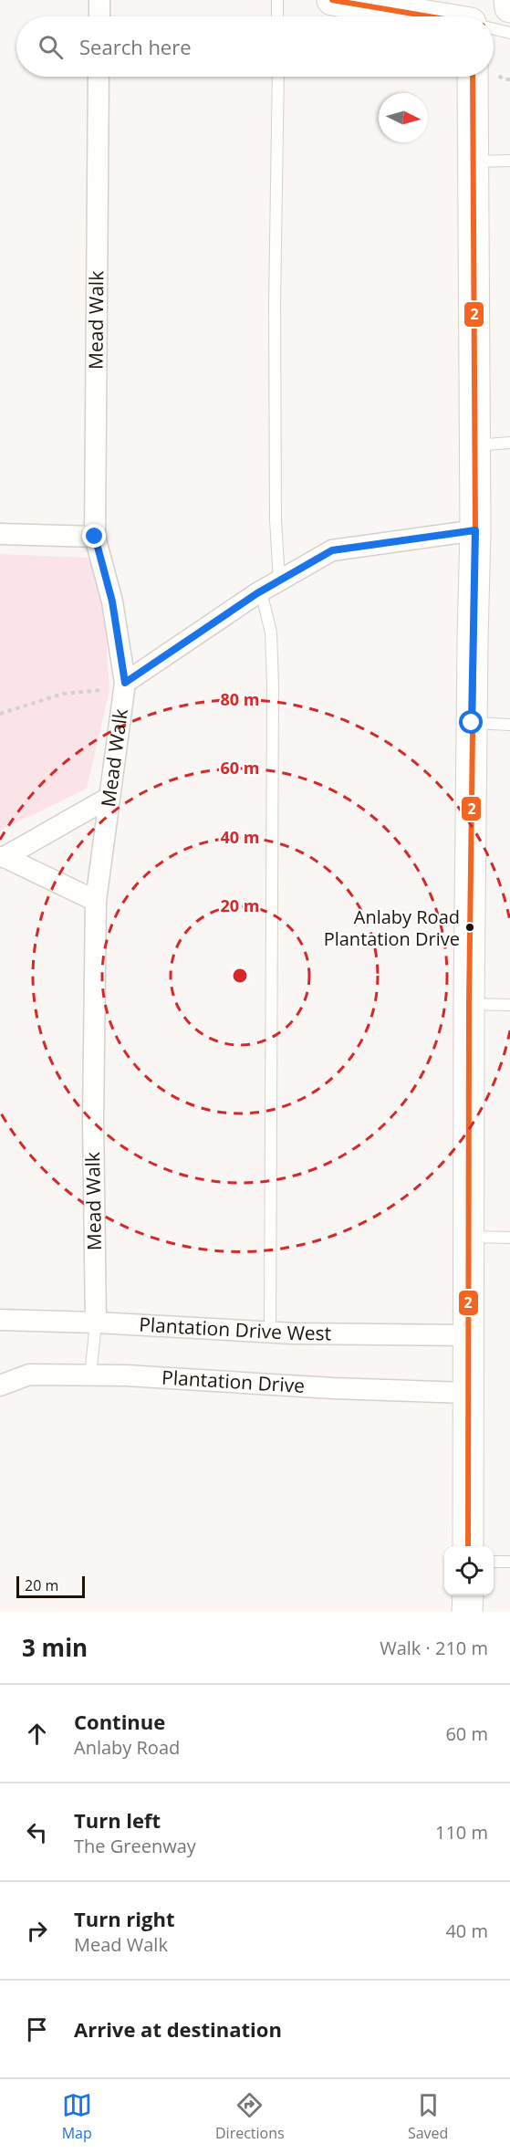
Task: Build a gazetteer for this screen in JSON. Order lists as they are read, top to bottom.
{
  "streets": {
    "street": ["Mead Walk", "Plantation Drive West", "Plantation Drive"]
  },
  "crossings": [
    ["Mead Walk", "Plantation Drive West"]
  ],
  "places": ["Anlaby Road Plantation Drive"],
  "lines": ["transit line 2"],
  "scale_bar": "20 m",
  "north": "right",
  "page": {
    "search": "Search here",
    "scale": "20 m",
    "heading": ["3 min", "Walk · 210 m"],
    "list": [
      ["Continue", "Anlaby Road", "60 m"],
      ["Turn left", "The Greenway", "110 m"],
      ["Turn right", "Mead Walk", "40 m"],
      "Arrive at destination"
    ],
    "nav": ["Map", "Directions", "Saved"]
  },
  "rings": [
    "80 m",
    "60 m",
    "40 m",
    "20 m"
  ]
}
